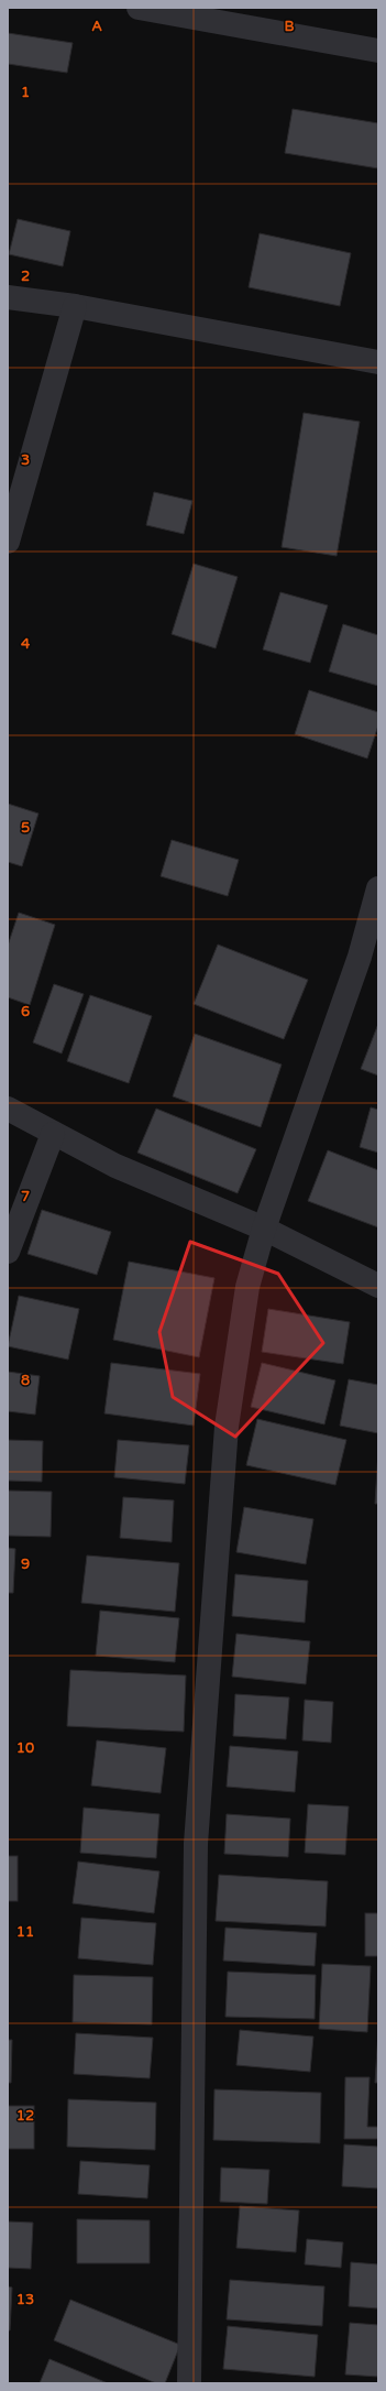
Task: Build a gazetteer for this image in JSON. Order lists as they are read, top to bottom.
{
  "grid": {
    "columns": ["A", "B"],
    "rows": [
      "1",
      "2",
      "3",
      "4",
      "5",
      "6",
      "7",
      "8",
      "9",
      "10",
      "11",
      "12",
      "13"
    ]
  }
}
